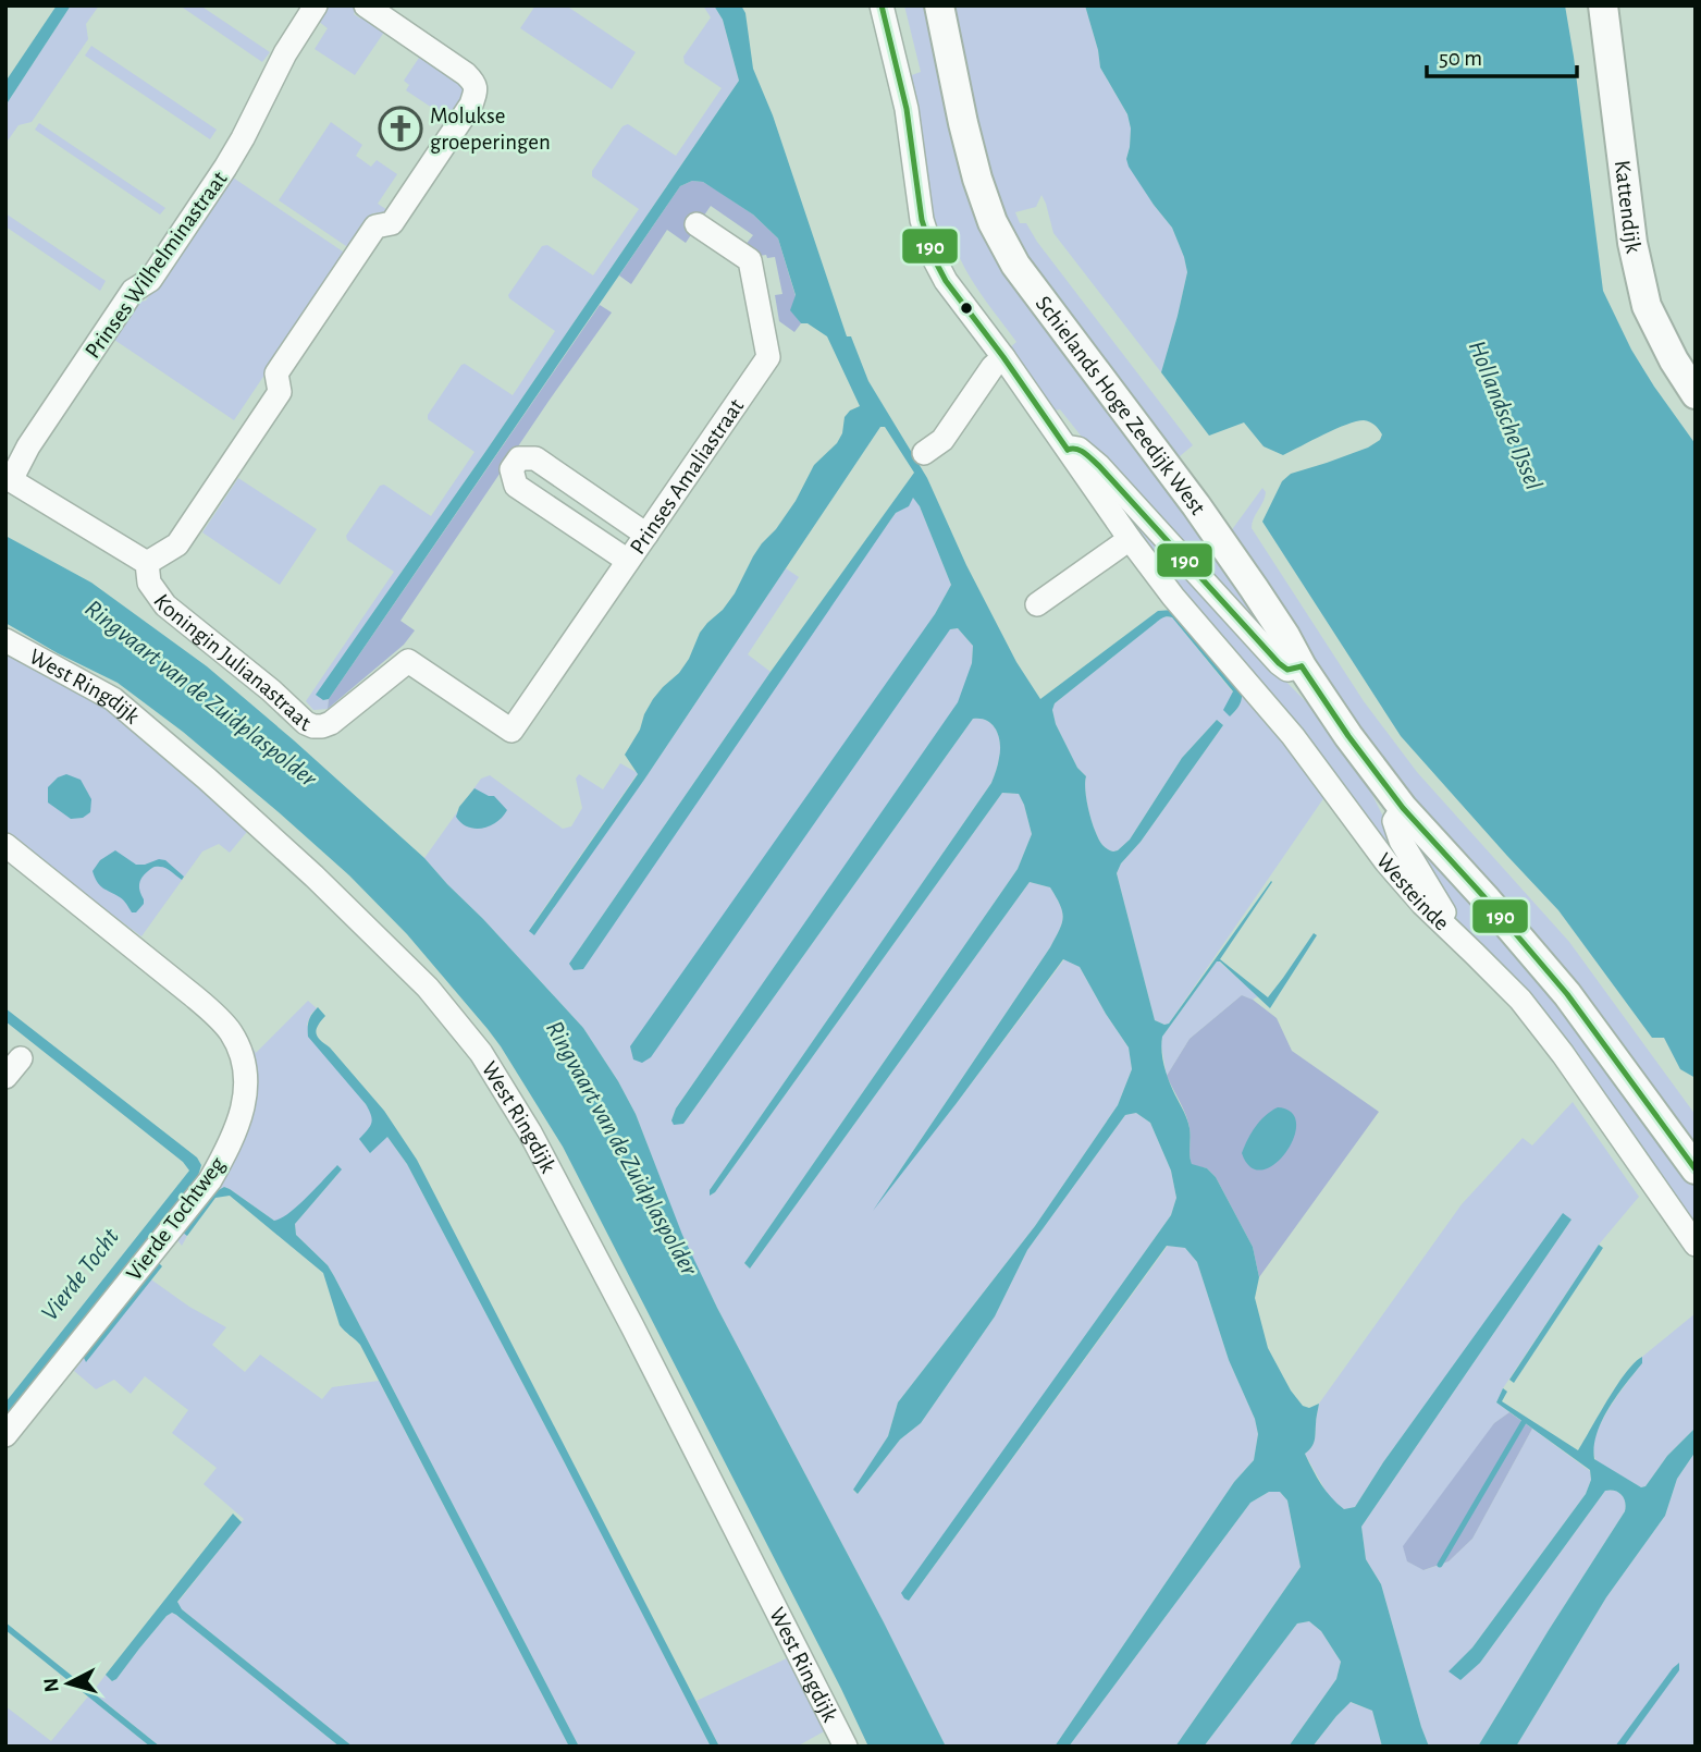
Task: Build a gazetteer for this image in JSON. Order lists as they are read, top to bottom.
{
  "streets": {
    "street": [
      "Kattendijk",
      "Prinses Wilhelminastraat",
      "Schielands Hoge Zeedijk West",
      "Prinses Amaliastraat",
      "Koningin Julianastraat",
      "West Ringdijk",
      "Westeinde",
      "Vierde Tochtweg"
    ]
  },
  "crossings": [
    ["Prinses Wilhelminastraat", "Koningin Julianastraat"],
    ["Schielands Hoge Zeedijk West", "Westeinde"],
    ["Prinses Amaliastraat", "Koningin Julianastraat"]
  ],
  "water": ["Hollandsche IJssel", "Ringvaart van de Zuidplaspolder", "Vierde Tocht"],
  "places": {
    "church": ["Molukse groeperingen"]
  },
  "lines": ["transit line 190"],
  "scale_bar": "50 m",
  "north": "left"
}
